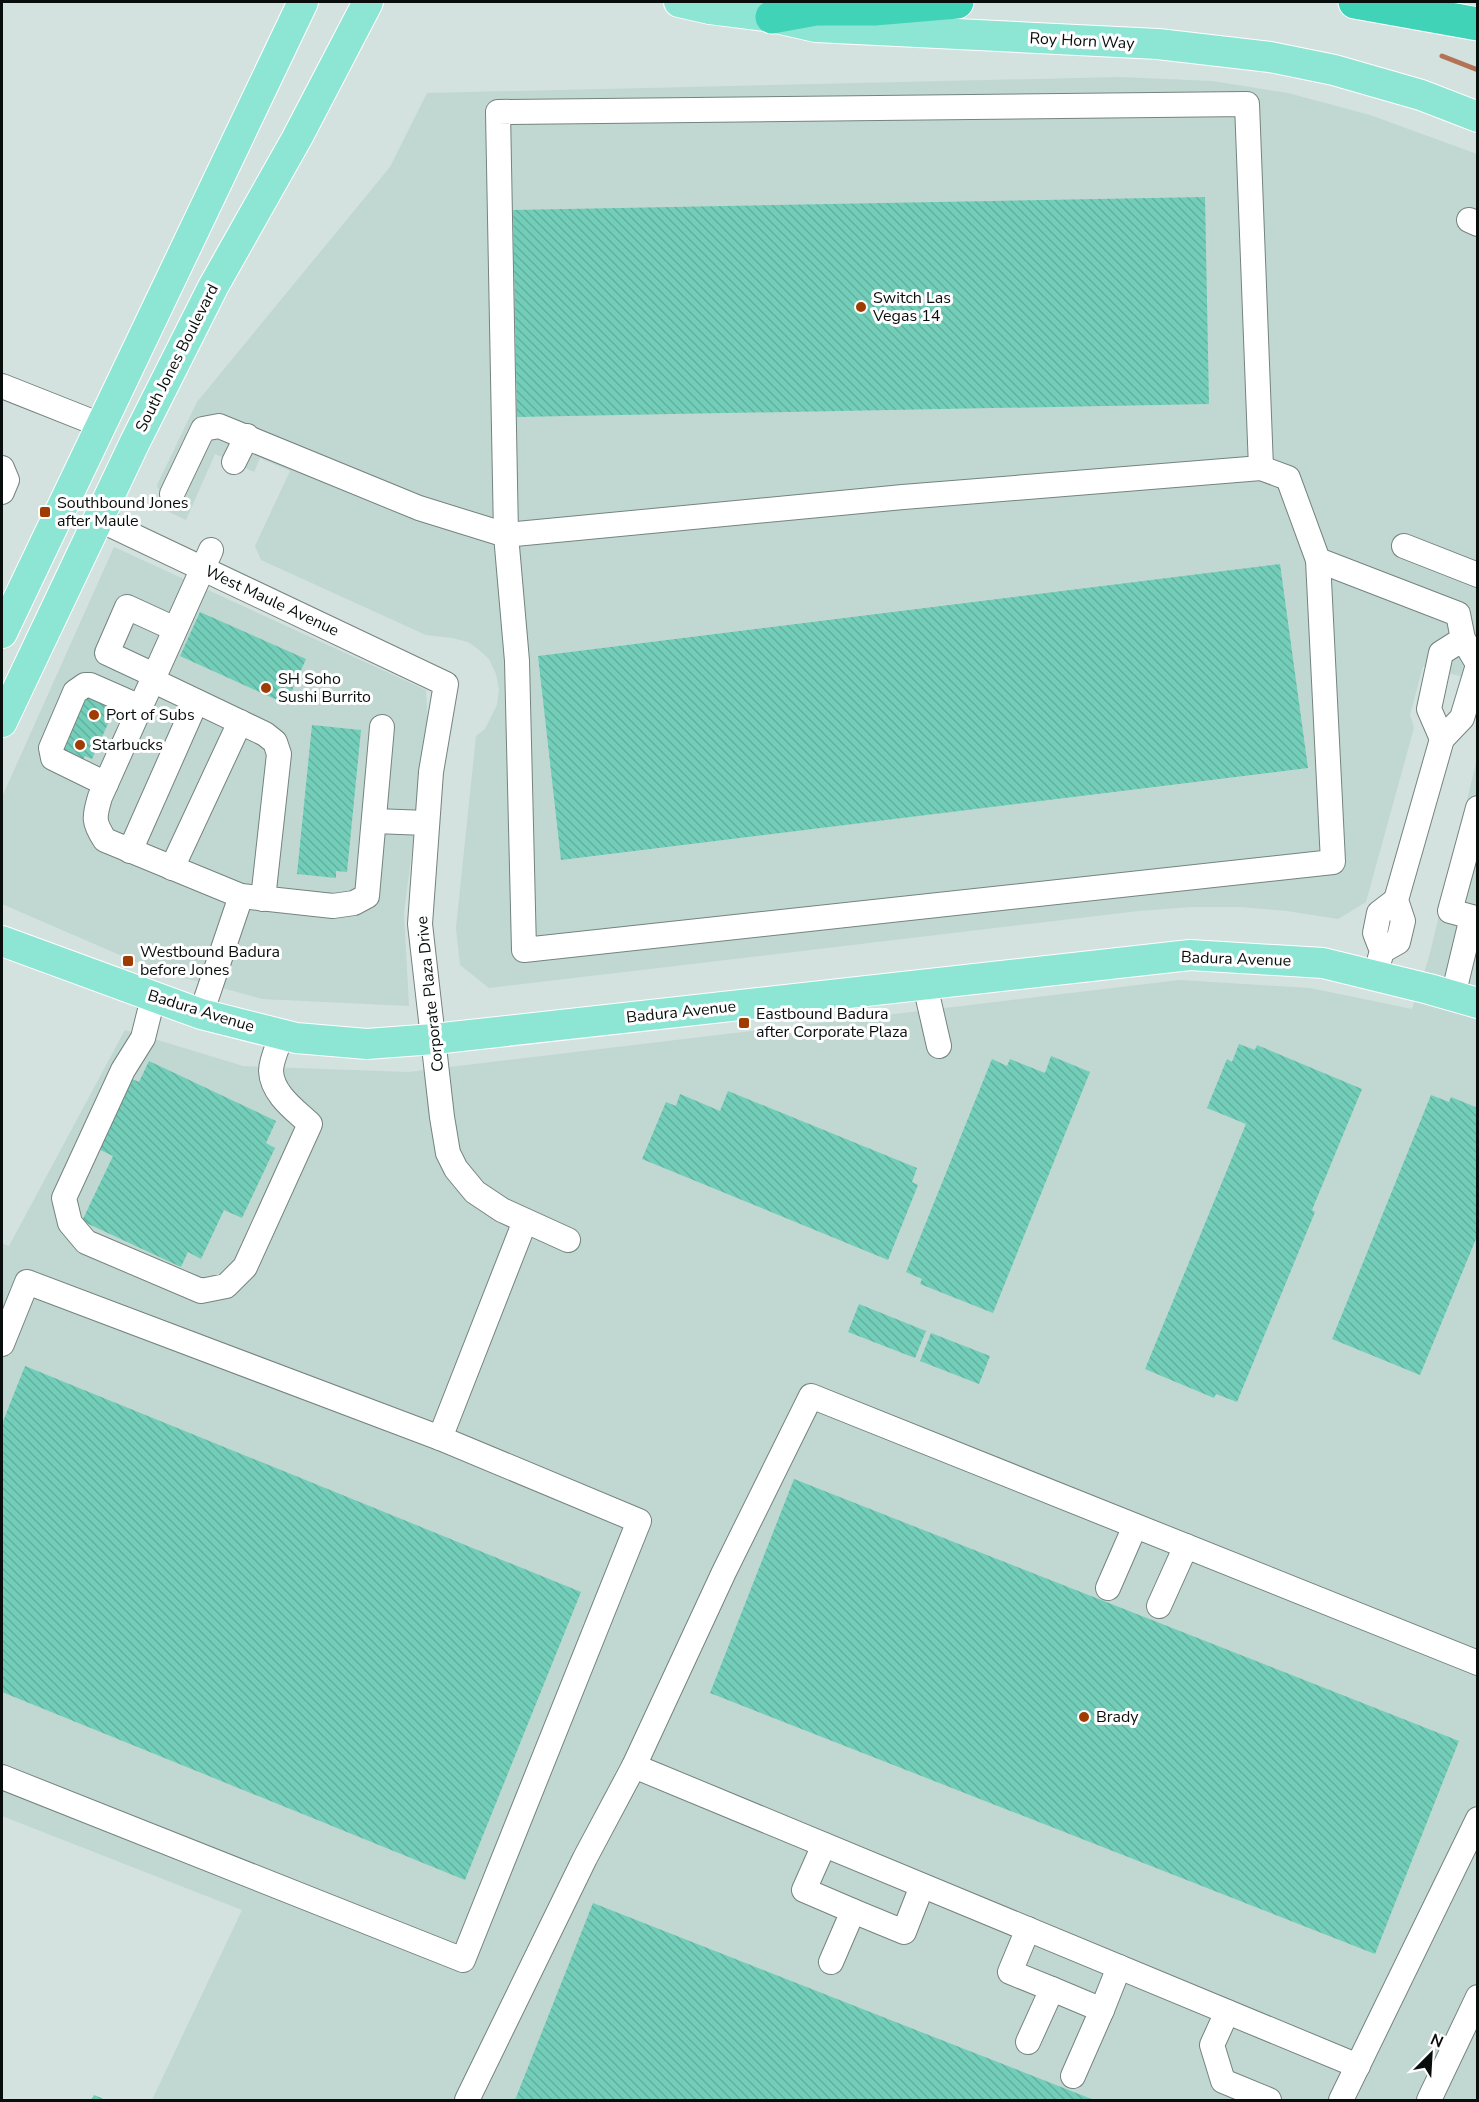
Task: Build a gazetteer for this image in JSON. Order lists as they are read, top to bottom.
{
  "streets": {
    "main road": ["Roy Horn Way", "South Jones Boulevard", "Badura Avenue"],
    "street": ["West Maule Avenue", "Corporate Plaza Drive"]
  },
  "crossings": [
    ["South Jones Boulevard", "West Maule Avenue"],
    ["West Maule Avenue", "Corporate Plaza Drive"],
    ["Badura Avenue", "Corporate Plaza Drive"]
  ],
  "places": {
    "other": [
      "Switch Las Vegas 14",
      "SH Soho Sushi Burrito",
      "Port of Subs",
      "Starbucks",
      "Brady"
    ],
    "transit": ["Southbound Jones after Maule", "Westbound Badura before Jones", "Eastbound Badura after Corporate Plaza"]
  },
  "north": "top right"
}
